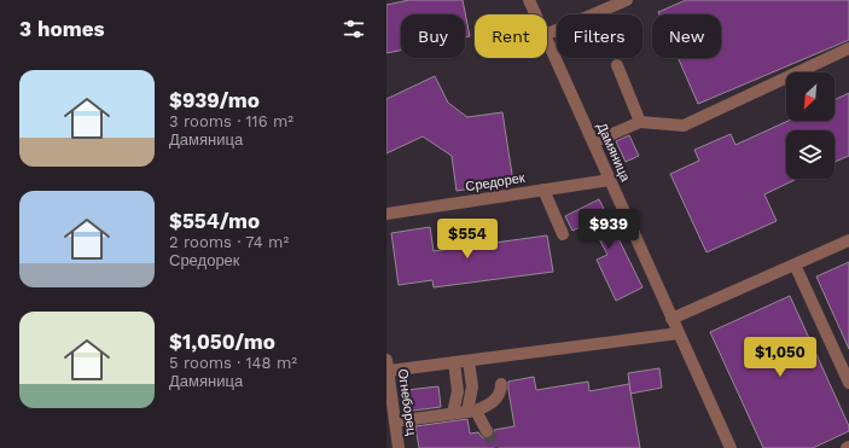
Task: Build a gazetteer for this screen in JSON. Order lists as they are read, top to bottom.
{
  "streets": {
    "street": ["Дамяница", "Средорек", "Огнеборец"]
  },
  "crossings": [
    ["Дамяница", "Средорек"]
  ],
  "north": "bottom left",
  "page": {
    "heading": "3 homes",
    "chip": [
      "Buy",
      "Rent",
      "Filters",
      "New"
    ],
    "list": [
      {
        "name": "$939/mo",
        "note": "3 rooms · 116 m² · Дамяница"
      },
      {
        "name": "$554/mo",
        "note": "2 rooms · 74 m² · Средорек"
      },
      {
        "name": "$1,050/mo",
        "note": "5 rooms · 148 m² · Дамяница"
      }
    ],
    "price": ["$939", "$554", "$1,050"]
  }
}
